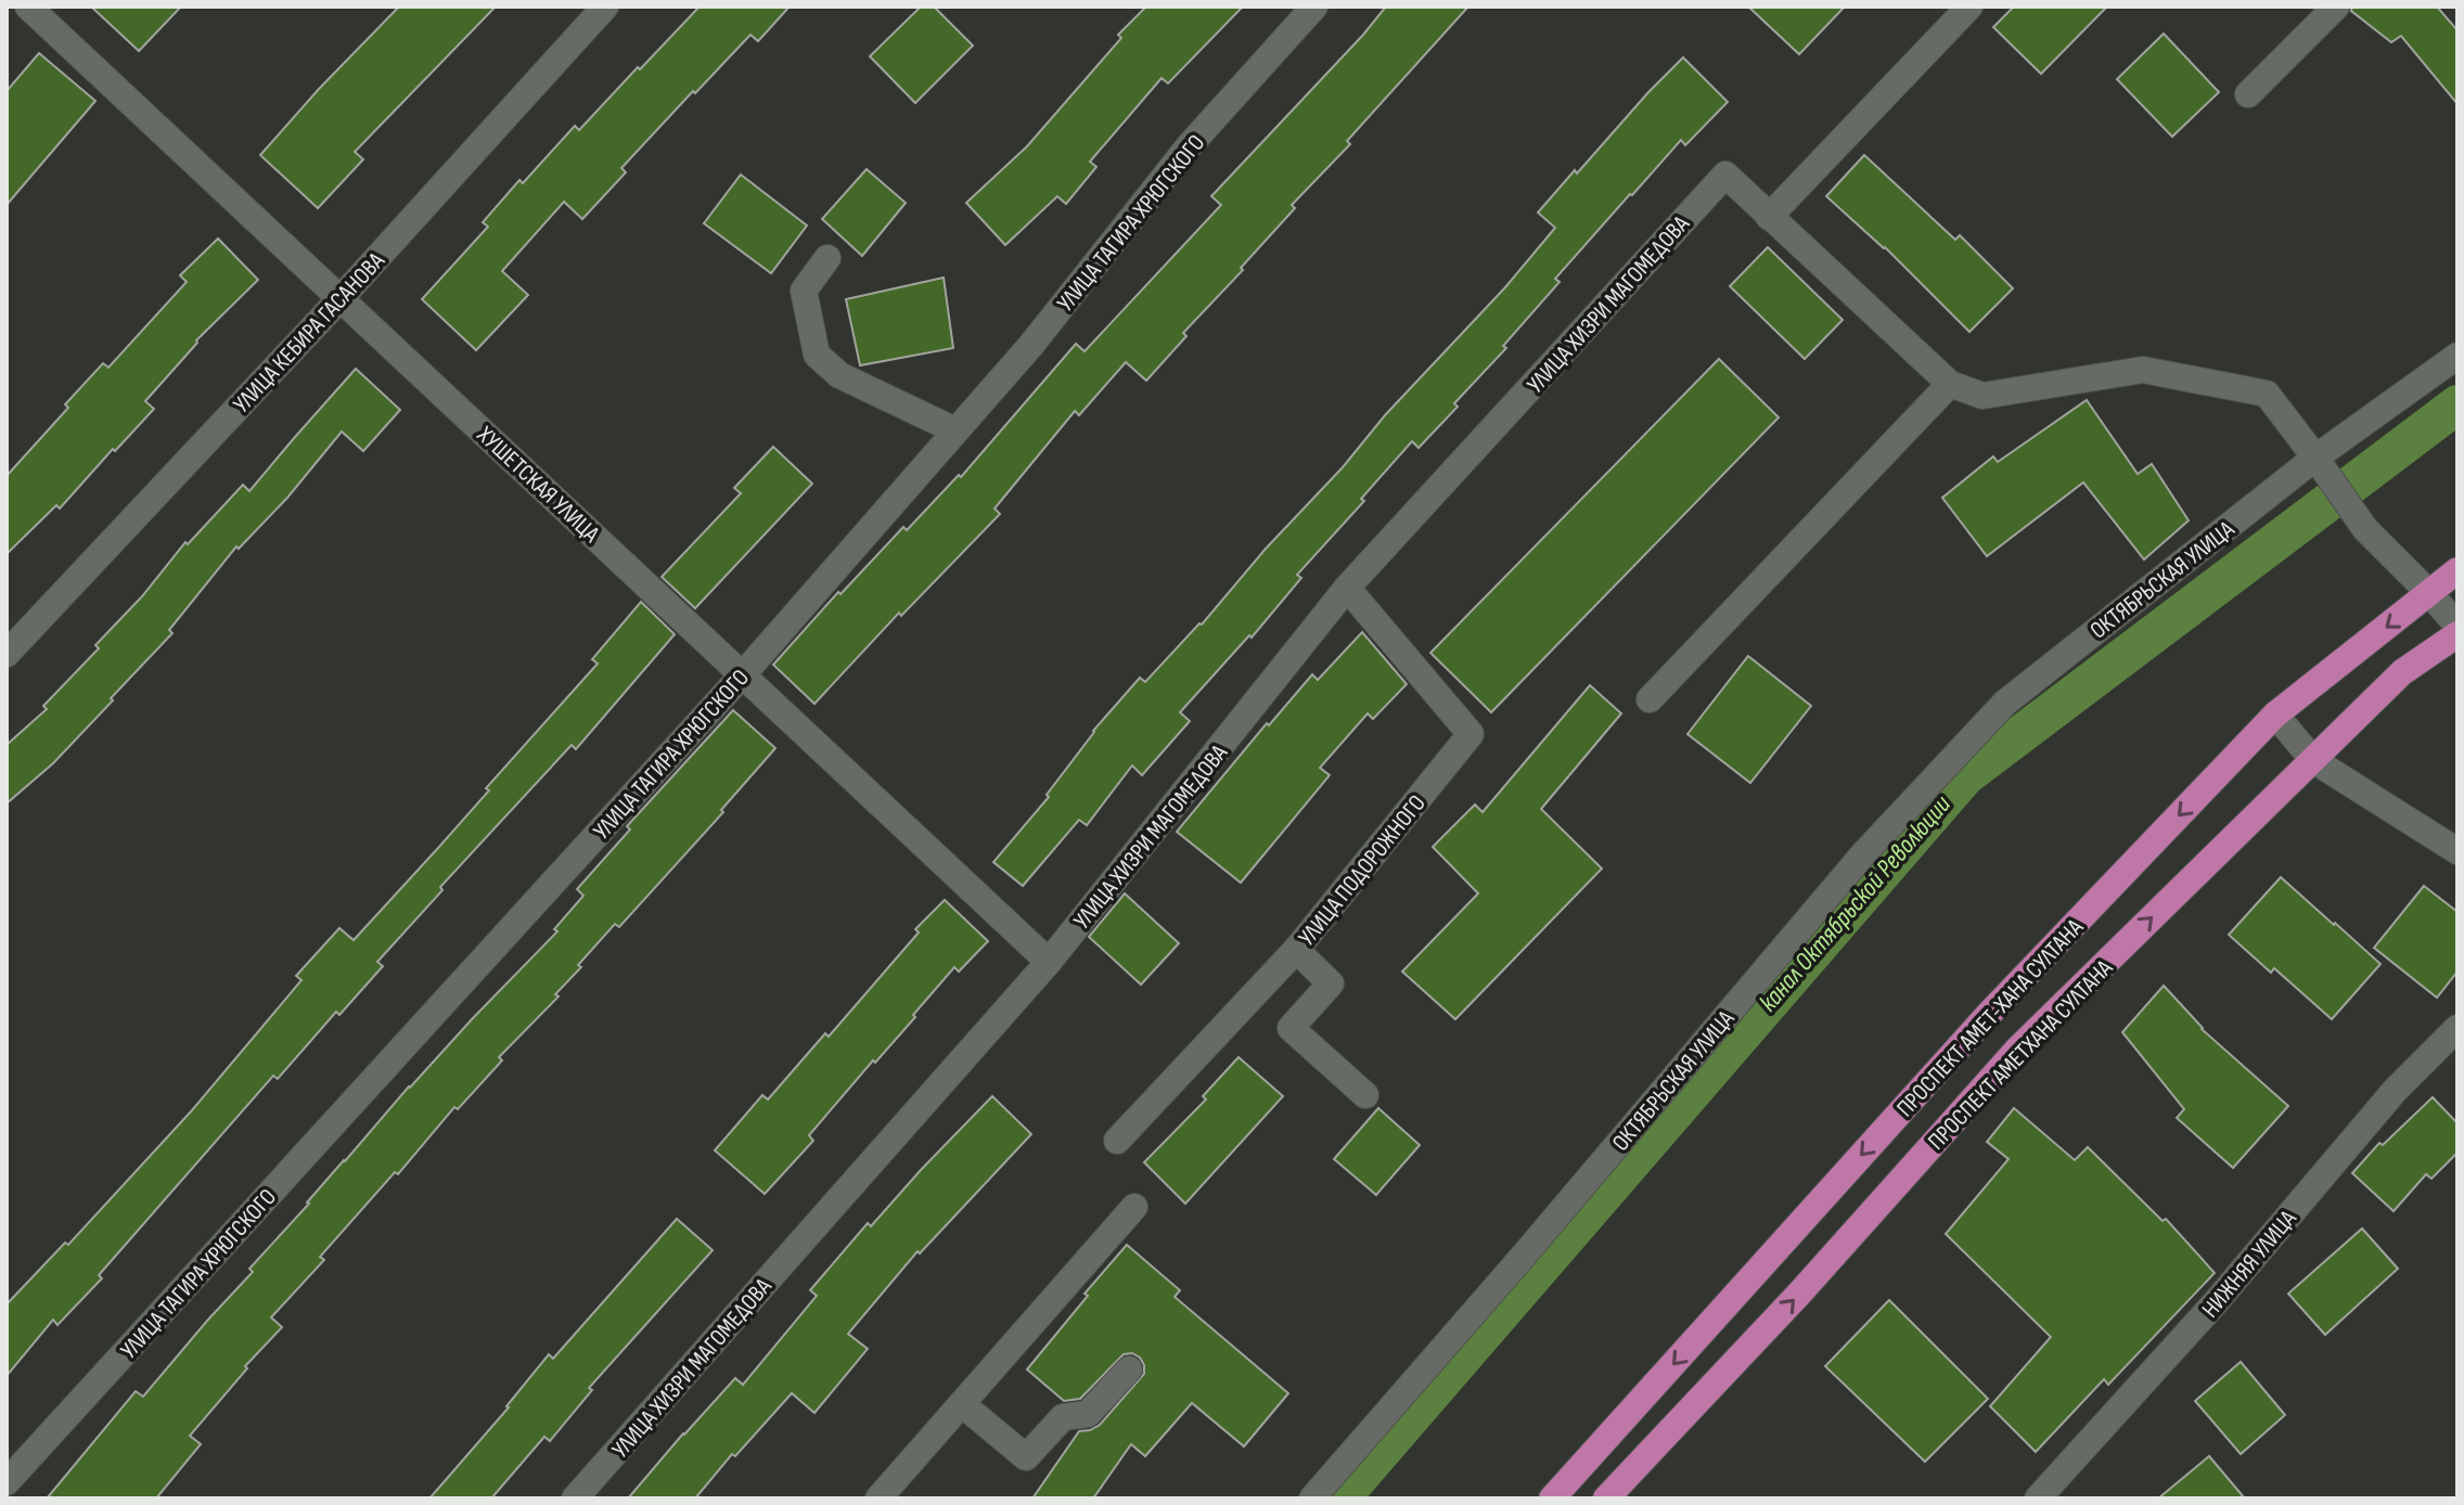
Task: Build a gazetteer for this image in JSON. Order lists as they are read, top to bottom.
{
  "streets": {
    "main road": ["ПРОСПЕКТ АМЕТ-ХАНА СУЛТАНА", "ПРОСПЕКТ АМЕТХАНА СУЛТАНА"],
    "street": [
      "УЛИЦА ТАГИРА ХРЮГСКОГО",
      "УЛИЦА ХИЗРИ МАГОМЕДОВА",
      "УЛИЦА КЕБИРА ГАСАНОВА",
      "ХУШЕТСКАЯ УЛИЦА",
      "ОКТЯБРЬСКАЯ УЛИЦА",
      "УЛИЦА ПОДОРОЖНОГО",
      "НИЖНЯЯ УЛИЦА"
    ]
  },
  "crossings": [
    ["УЛИЦА ТАГИРА ХРЮГСКОГО", "ХУШЕТСКАЯ УЛИЦА"],
    ["УЛИЦА ХИЗРИ МАГОМЕДОВА", "ХУШЕТСКАЯ УЛИЦА"],
    ["УЛИЦА ХИЗРИ МАГОМЕДОВА", "УЛИЦА ПОДОРОЖНОГО"],
    ["УЛИЦА КЕБИРА ГАСАНОВА", "ХУШЕТСКАЯ УЛИЦА"]
  ],
  "one_way": ["ПРОСПЕКТ АМЕТ-ХАНА СУЛТАНА", "ПРОСПЕКТ АМЕТХАНА СУЛТАНА"],
  "water": ["канал Октябрьской Революции"]
}
